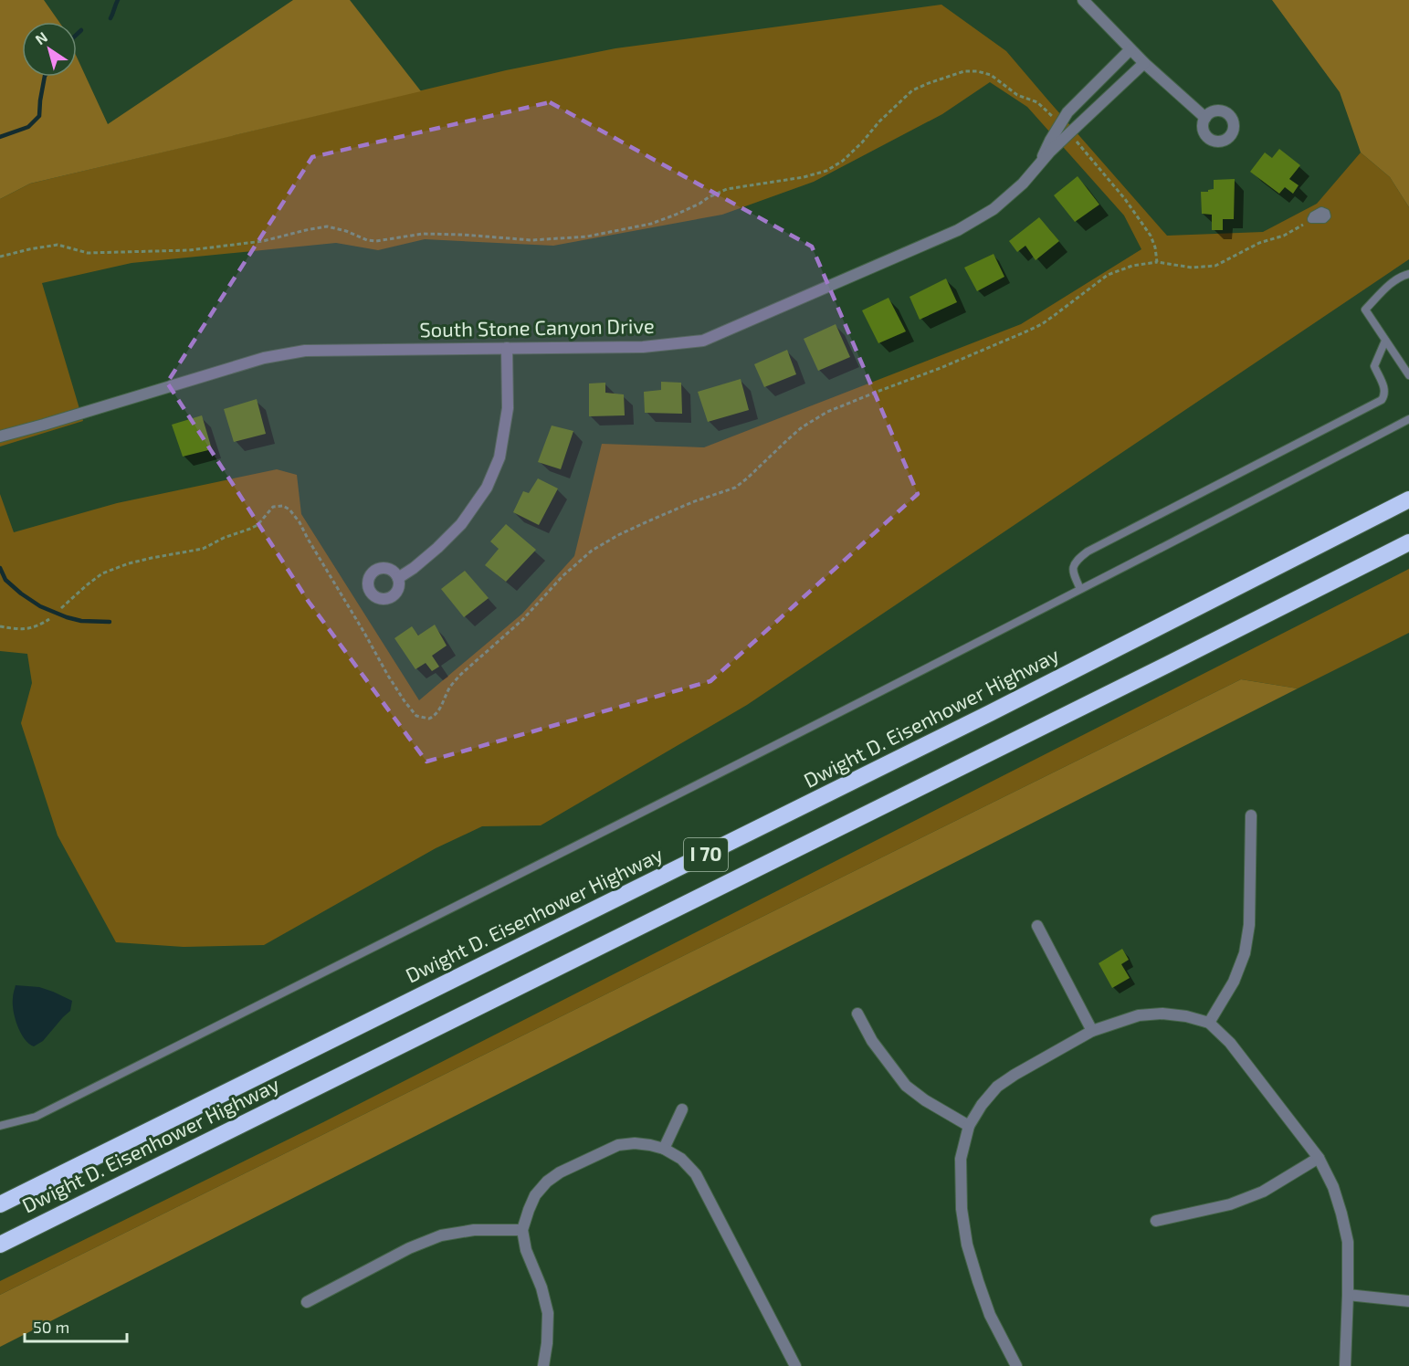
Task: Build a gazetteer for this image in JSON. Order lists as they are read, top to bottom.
{
  "streets": {
    "highway": ["Dwight D. Eisenhower Highway", "I 70"],
    "street": ["South Stone Canyon Drive"]
  },
  "scale_bar": "50 m",
  "north": "top left"
}
